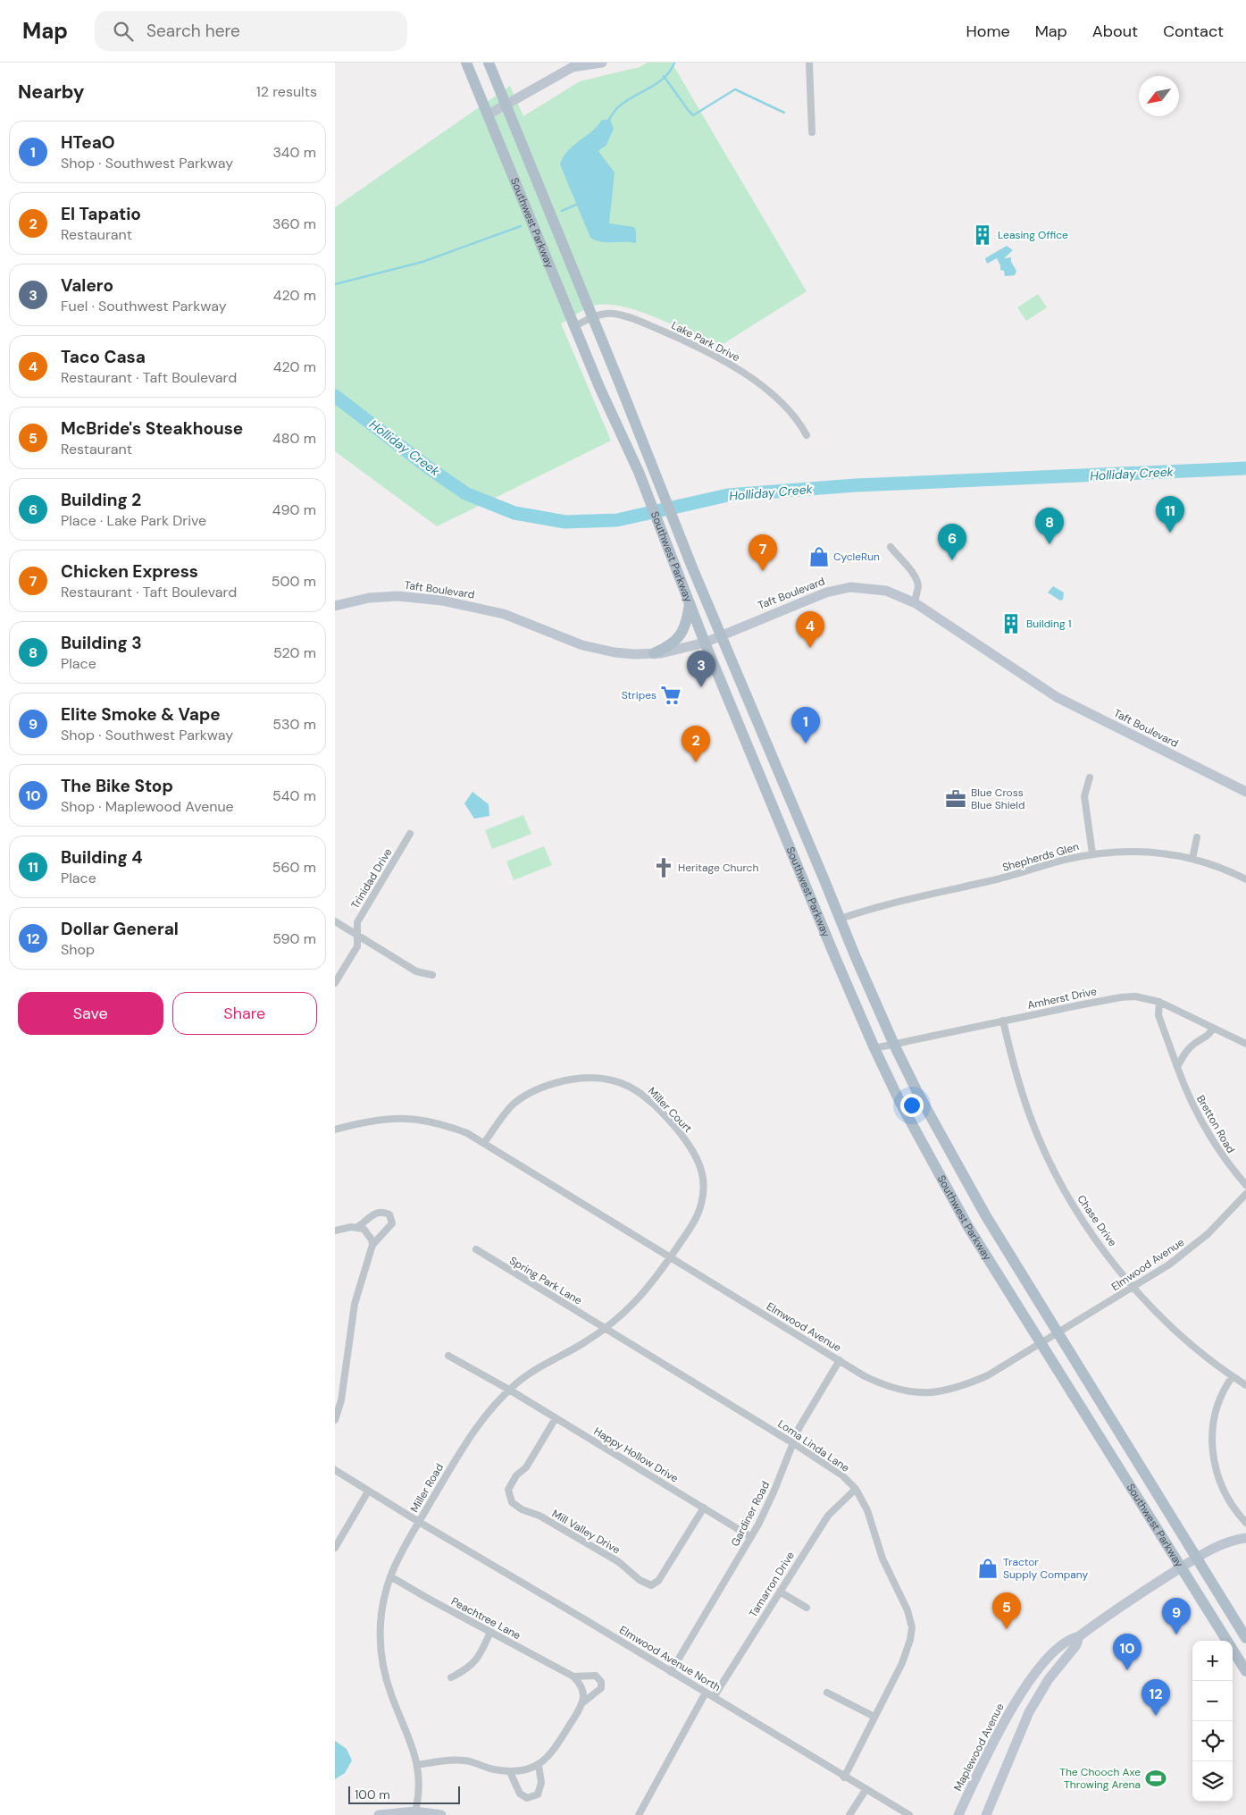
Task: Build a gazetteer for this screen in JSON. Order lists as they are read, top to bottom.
{
  "streets": {
    "main road": ["Southwest Parkway"],
    "street": [
      "Lake Park Drive",
      "Taft Boulevard",
      "Shepherds Glen",
      "Trinidad Drive",
      "Amherst Drive",
      "Miller Court",
      "Bretton Road",
      "Chase Drive",
      "Elmwood Avenue",
      "Spring Park Lane",
      "Loma Linda Lane",
      "Happy Hollow Drive",
      "Miller Road",
      "Gardiner Road",
      "Mill Valley Drive",
      "Tamarron Drive",
      "Peachtree Lane",
      "Elmwood Avenue North",
      "Maplewood Avenue"
    ]
  },
  "crossings": [
    ["Southwest Parkway", "Lake Park Drive"],
    ["Southwest Parkway", "Taft Boulevard"],
    ["Southwest Parkway", "Shepherds Glen"],
    ["Southwest Parkway", "Amherst Drive"],
    ["Southwest Parkway", "Elmwood Avenue"],
    ["Southwest Parkway", "Maplewood Avenue"],
    ["Amherst Drive", "Bretton Road"],
    ["Amherst Drive", "Chase Drive"],
    ["Miller Court", "Elmwood Avenue"],
    ["Miller Court", "Miller Road"],
    ["Chase Drive", "Elmwood Avenue"],
    ["Elmwood Avenue", "Miller Road"],
    ["Elmwood Avenue", "Gardiner Road"],
    ["Spring Park Lane", "Loma Linda Lane"],
    ["Spring Park Lane", "Miller Road"],
    ["Loma Linda Lane", "Miller Road"],
    ["Loma Linda Lane", "Gardiner Road"],
    ["Loma Linda Lane", "Tamarron Drive"],
    ["Loma Linda Lane", "Elmwood Avenue North"],
    ["Happy Hollow Drive", "Miller Road"],
    ["Happy Hollow Drive", "Gardiner Road"],
    ["Happy Hollow Drive", "Mill Valley Drive"],
    ["Miller Road", "Peachtree Lane"],
    ["Miller Road", "Elmwood Avenue North"],
    ["Gardiner Road", "Elmwood Avenue North"],
    ["Tamarron Drive", "Elmwood Avenue North"]
  ],
  "water": ["Holliday Creek"],
  "places": {
    "building": ["Leasing Office", "Building 1"],
    "shop": ["CycleRun", "Tractor Supply Company"],
    "supermarket": ["Stripes"],
    "office": ["Blue Cross Blue Shield"],
    "church": ["Heritage Church"],
    "sports": ["The Chooch Axe Throwing Arena"]
  },
  "scale_bar": "100 m",
  "north": "bottom left",
  "page": {
    "header": "Map",
    "search": "Search here",
    "nav": [
      "Home",
      "Map",
      "About",
      "Contact"
    ],
    "heading": ["Nearby", "12 results"],
    "list": [
      {
        "mark": "1",
        "name": "HTeaO",
        "note": "Shop · Southwest Parkway",
        "value": "340 m"
      },
      {
        "mark": "2",
        "name": "El Tapatio",
        "note": "Restaurant",
        "value": "360 m"
      },
      {
        "mark": "3",
        "name": "Valero",
        "note": "Fuel · Southwest Parkway",
        "value": "420 m"
      },
      {
        "mark": "4",
        "name": "Taco Casa",
        "note": "Restaurant · Taft Boulevard",
        "value": "420 m"
      },
      {
        "mark": "5",
        "name": "McBride's Steakhouse",
        "note": "Restaurant",
        "value": "480 m"
      },
      {
        "mark": "6",
        "name": "Building 2",
        "note": "Place · Lake Park Drive",
        "value": "490 m"
      },
      {
        "mark": "7",
        "name": "Chicken Express",
        "note": "Restaurant · Taft Boulevard",
        "value": "500 m"
      },
      {
        "mark": "8",
        "name": "Building 3",
        "note": "Place",
        "value": "520 m"
      },
      {
        "mark": "9",
        "name": "Elite Smoke & Vape",
        "note": "Shop · Southwest Parkway",
        "value": "530 m"
      },
      {
        "mark": "10",
        "name": "The Bike Stop",
        "note": "Shop · Maplewood Avenue",
        "value": "540 m"
      },
      {
        "mark": "11",
        "name": "Building 4",
        "note": "Place",
        "value": "560 m"
      },
      {
        "mark": "12",
        "name": "Dollar General",
        "note": "Shop",
        "value": "590 m"
      }
    ],
    "pins": [
      "11",
      "8",
      "6",
      "7",
      "4",
      "3",
      "1",
      "2",
      "5",
      "9",
      "10",
      "12"
    ],
    "buttons": ["Save", "Share"],
    "map_buttons": ["+", "−"],
    "scale": "100 m"
  }
}
